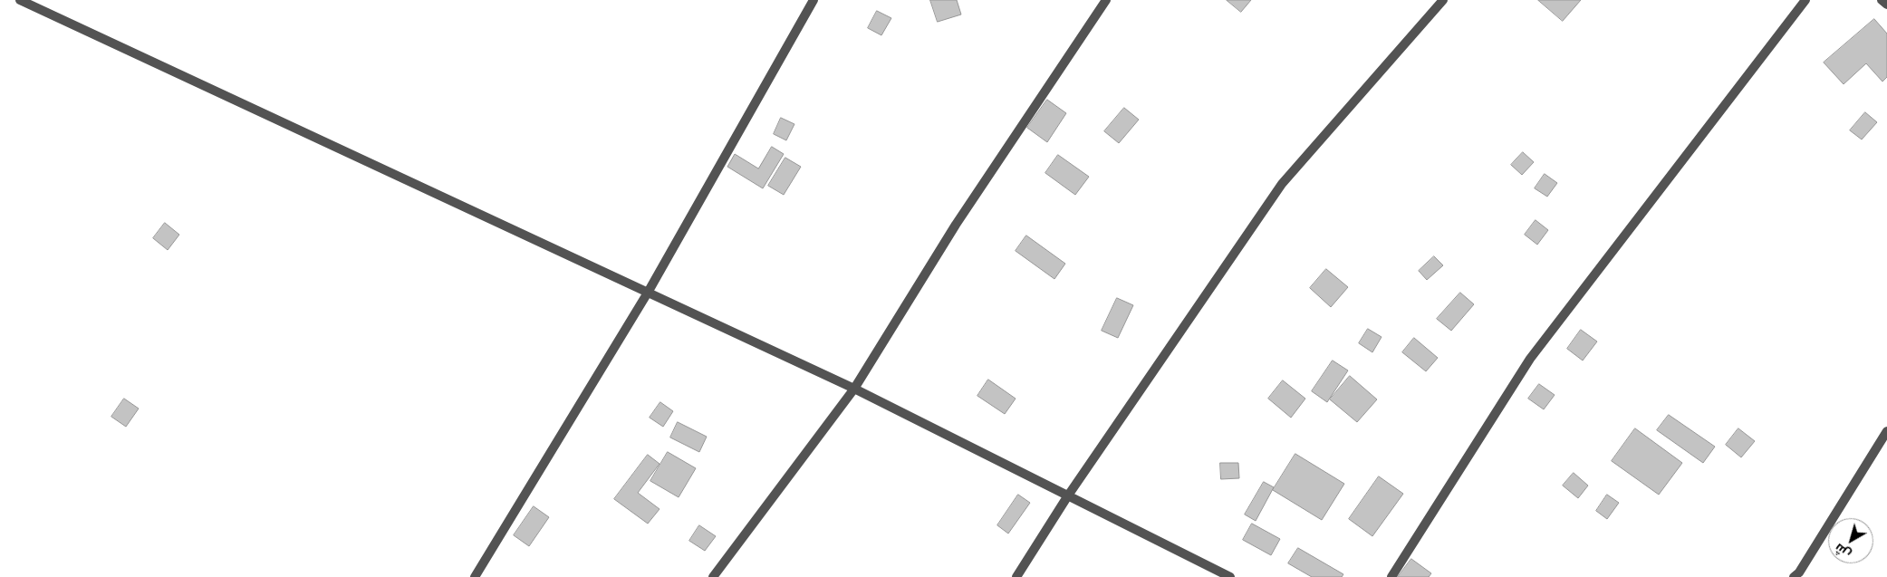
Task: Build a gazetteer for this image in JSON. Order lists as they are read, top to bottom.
{
  "north": "bottom left"
}
